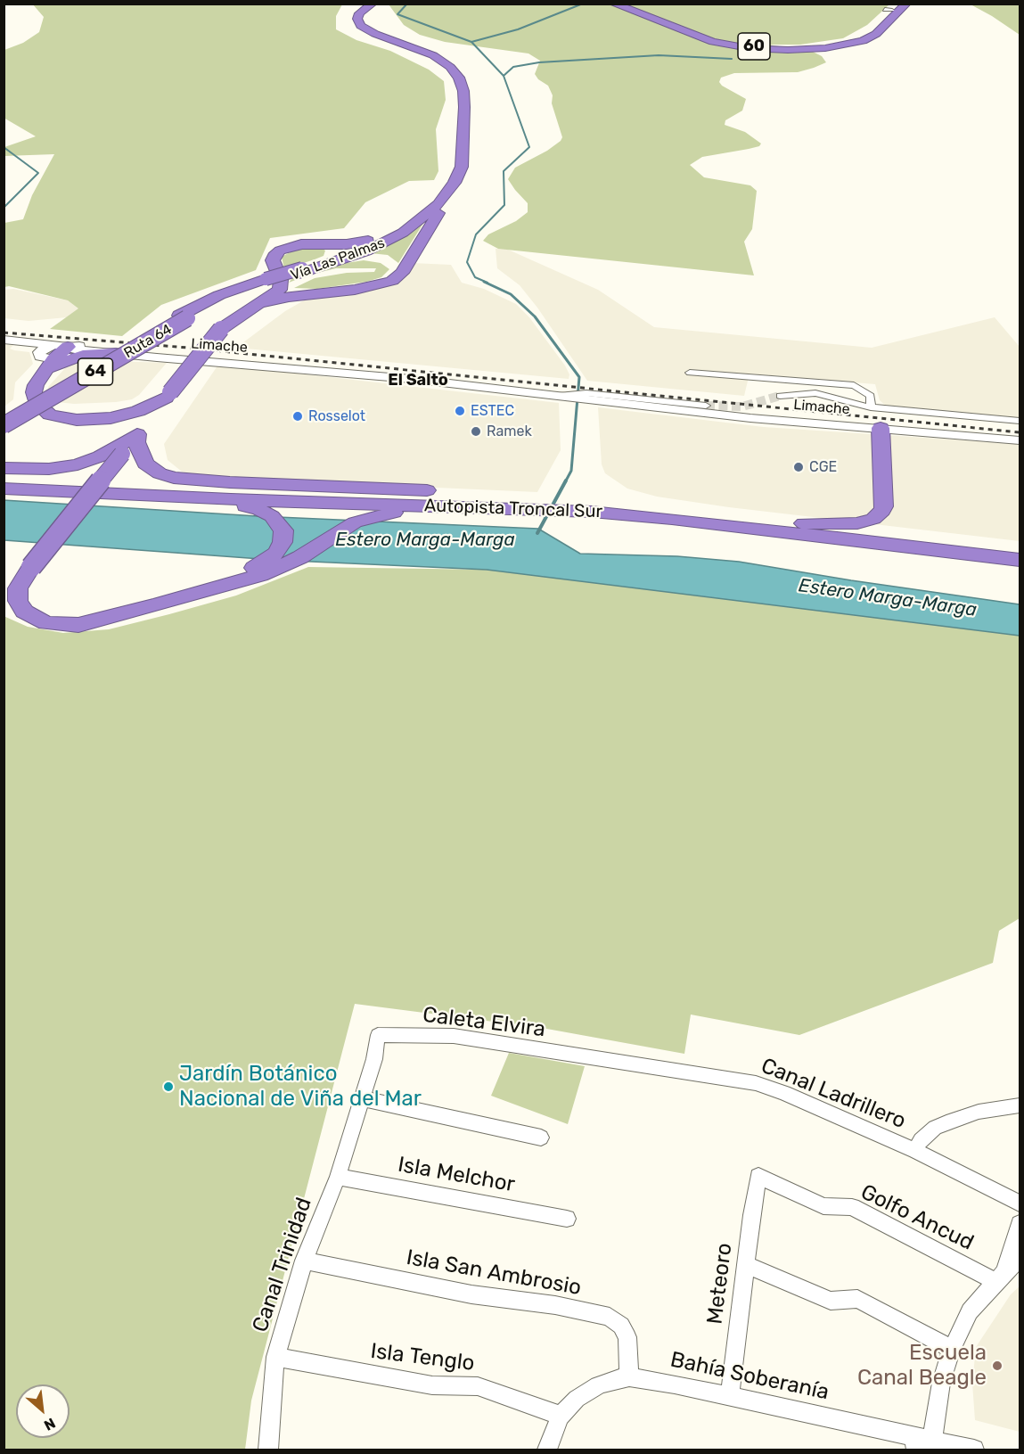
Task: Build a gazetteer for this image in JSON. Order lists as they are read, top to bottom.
{
  "streets": {
    "highway": [
      "60",
      "Vía Las Palmas",
      "Ruta 64",
      "64",
      "Autopista Troncal Sur"
    ],
    "main road": ["Limache"],
    "street": [
      "Caleta Elvira",
      "Canal Ladrillero",
      "Isla Melchor",
      "Golfo Ancud",
      "Canal Trinidad",
      "Isla San Ambrosio",
      "Meteoro",
      "Isla Tenglo",
      "Bahía Soberanía"
    ]
  },
  "crossings": [
    ["Vía Las Palmas", "Ruta 64"],
    ["Caleta Elvira", "Canal Ladrillero"],
    ["Caleta Elvira", "Canal Trinidad"],
    ["Isla Melchor", "Canal Trinidad"],
    ["Golfo Ancud", "Meteoro"],
    ["Canal Trinidad", "Isla San Ambrosio"],
    ["Canal Trinidad", "Isla Tenglo"],
    ["Isla San Ambrosio", "Bahía Soberanía"],
    ["Meteoro", "Bahía Soberanía"],
    ["Isla Tenglo", "Bahía Soberanía"]
  ],
  "districts": ["El Salto"],
  "water": ["Estero Marga-Marga"],
  "places": [
    "ESTEC",
    "Rosselot",
    "Ramek",
    "CGE",
    "Jardín Botánico Nacional de Viña del Mar",
    "Escuela Canal Beagle"
  ],
  "north": "bottom right"
}
